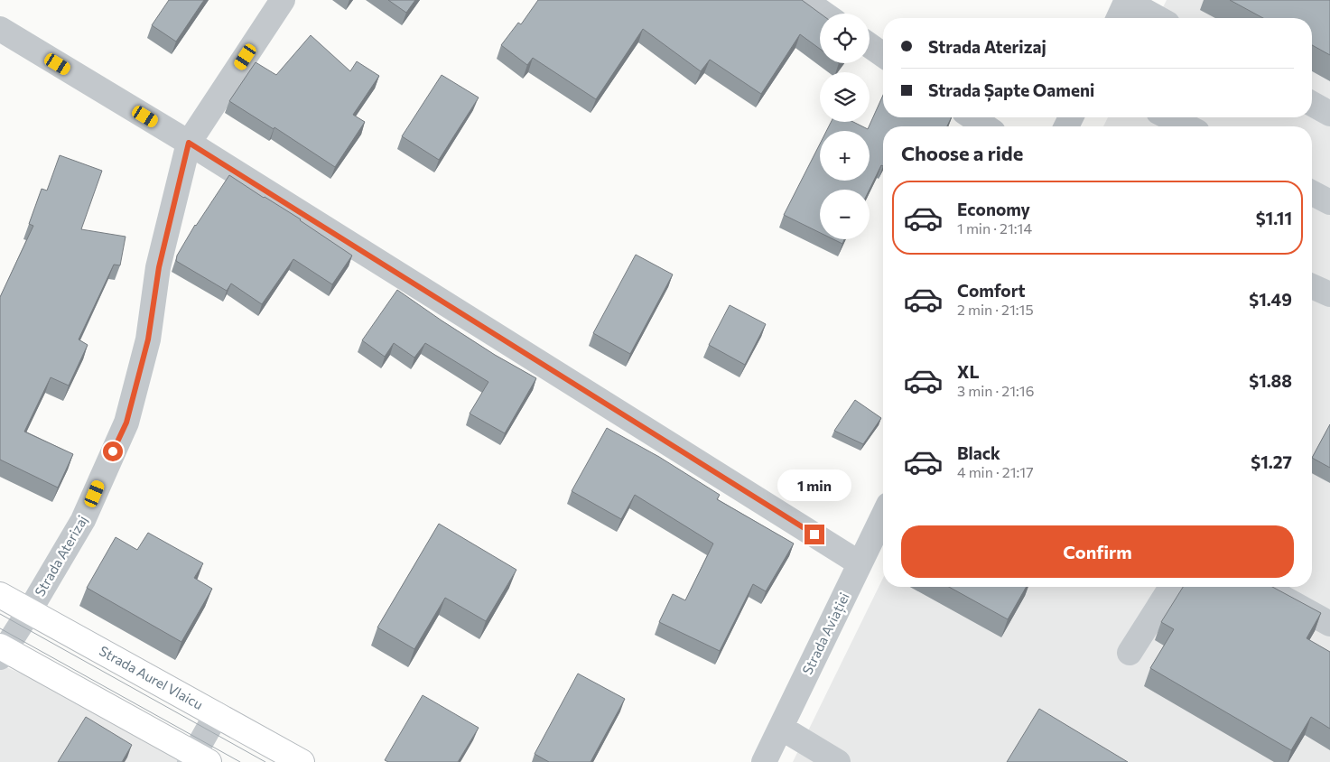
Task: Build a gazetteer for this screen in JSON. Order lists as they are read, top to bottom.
{
  "streets": {
    "main road": ["Strada Aurel Vlaicu"],
    "street": ["Strada Aterizaj", "Strada Aviației"]
  },
  "crossings": [
    ["Strada Aterizaj", "Strada Aurel Vlaicu"]
  ],
  "page": {
    "map_buttons": ["+", "−"],
    "banner": ["Strada Aterizaj", "Strada Șapte Oameni"],
    "heading": "Choose a ride",
    "list": [
      {
        "name": "Economy",
        "note": "1 min · 21:14",
        "value": "$1.11"
      },
      {
        "name": "Comfort",
        "note": "2 min · 21:15",
        "value": "$1.49"
      },
      {
        "name": "XL",
        "note": "3 min · 21:16",
        "value": "$1.88"
      },
      {
        "name": "Black",
        "note": "4 min · 21:17",
        "value": "$1.27"
      }
    ],
    "bubble": "1 min",
    "buttons": "Confirm"
  }
}
